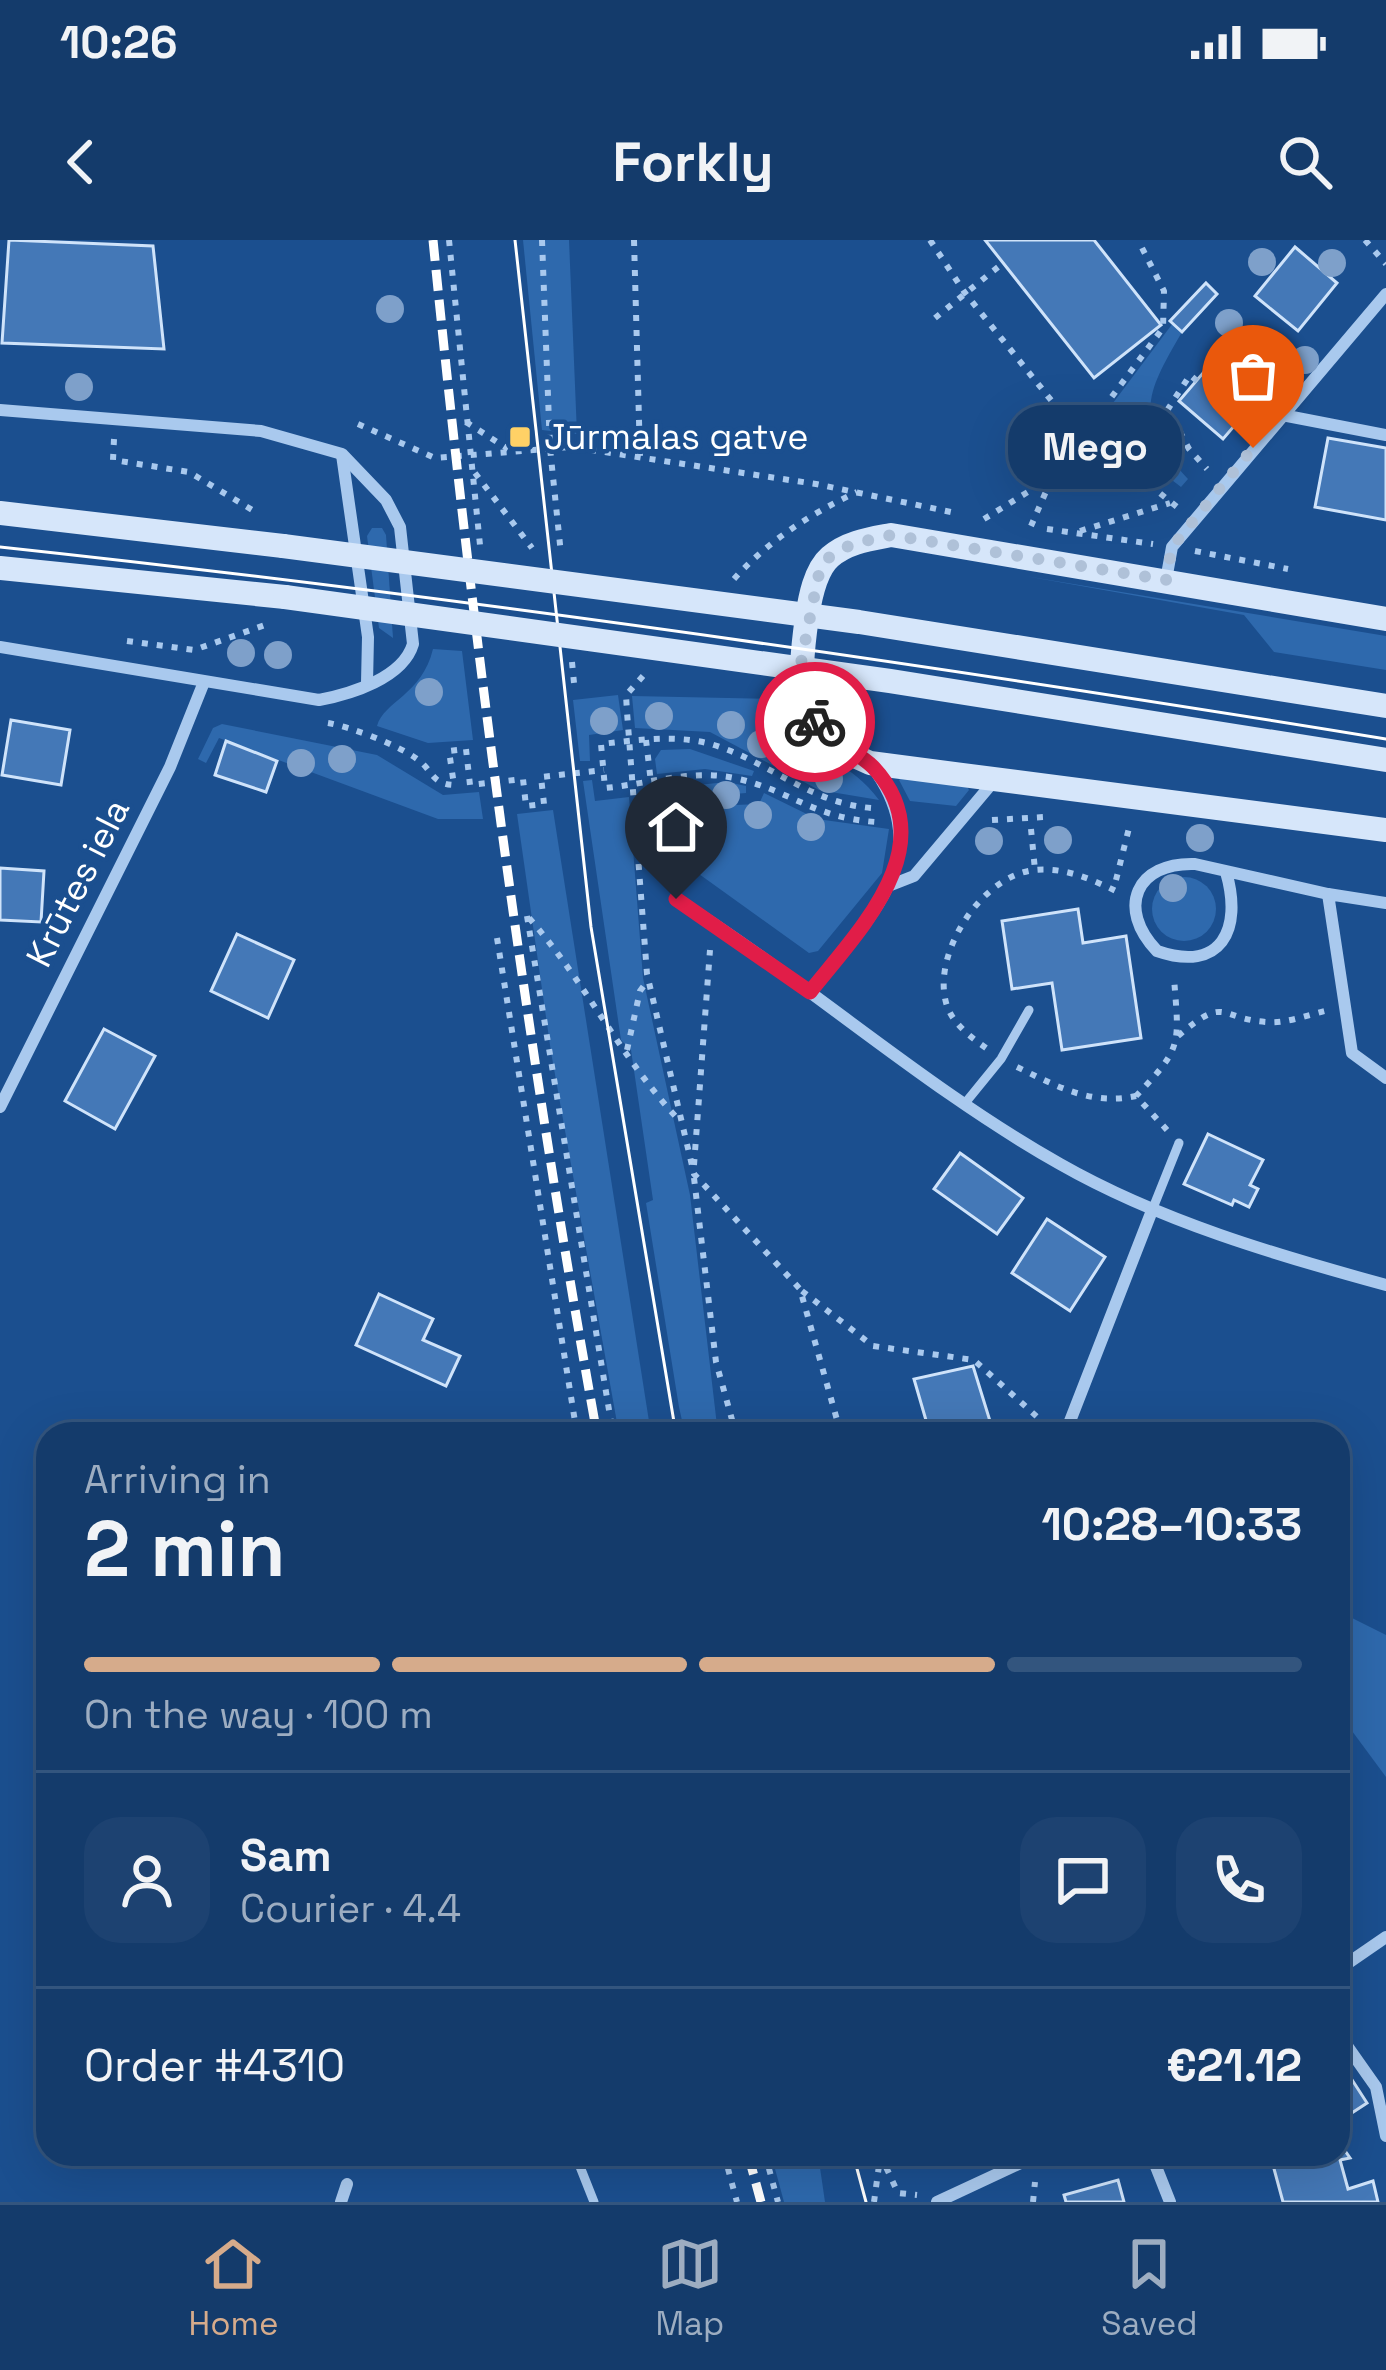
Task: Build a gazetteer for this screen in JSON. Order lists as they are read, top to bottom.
{
  "streets": {
    "street": ["Krūtes iela"]
  },
  "places": {
    "transit": ["Jūrmalas gatve"],
    "other": ["Mego"]
  },
  "page": {
    "status": "10:26",
    "header": "Forkly",
    "bubble": "Mego",
    "heading": ["2 min", "Arriving in", "10:28–10:33"],
    "panel": [
      "Sam",
      "Courier · 4.4",
      "Order #4310",
      "€21.12"
    ],
    "bar": "On the way · 100 m",
    "tabs": ["Home", "Map", "Saved"]
  }
}
